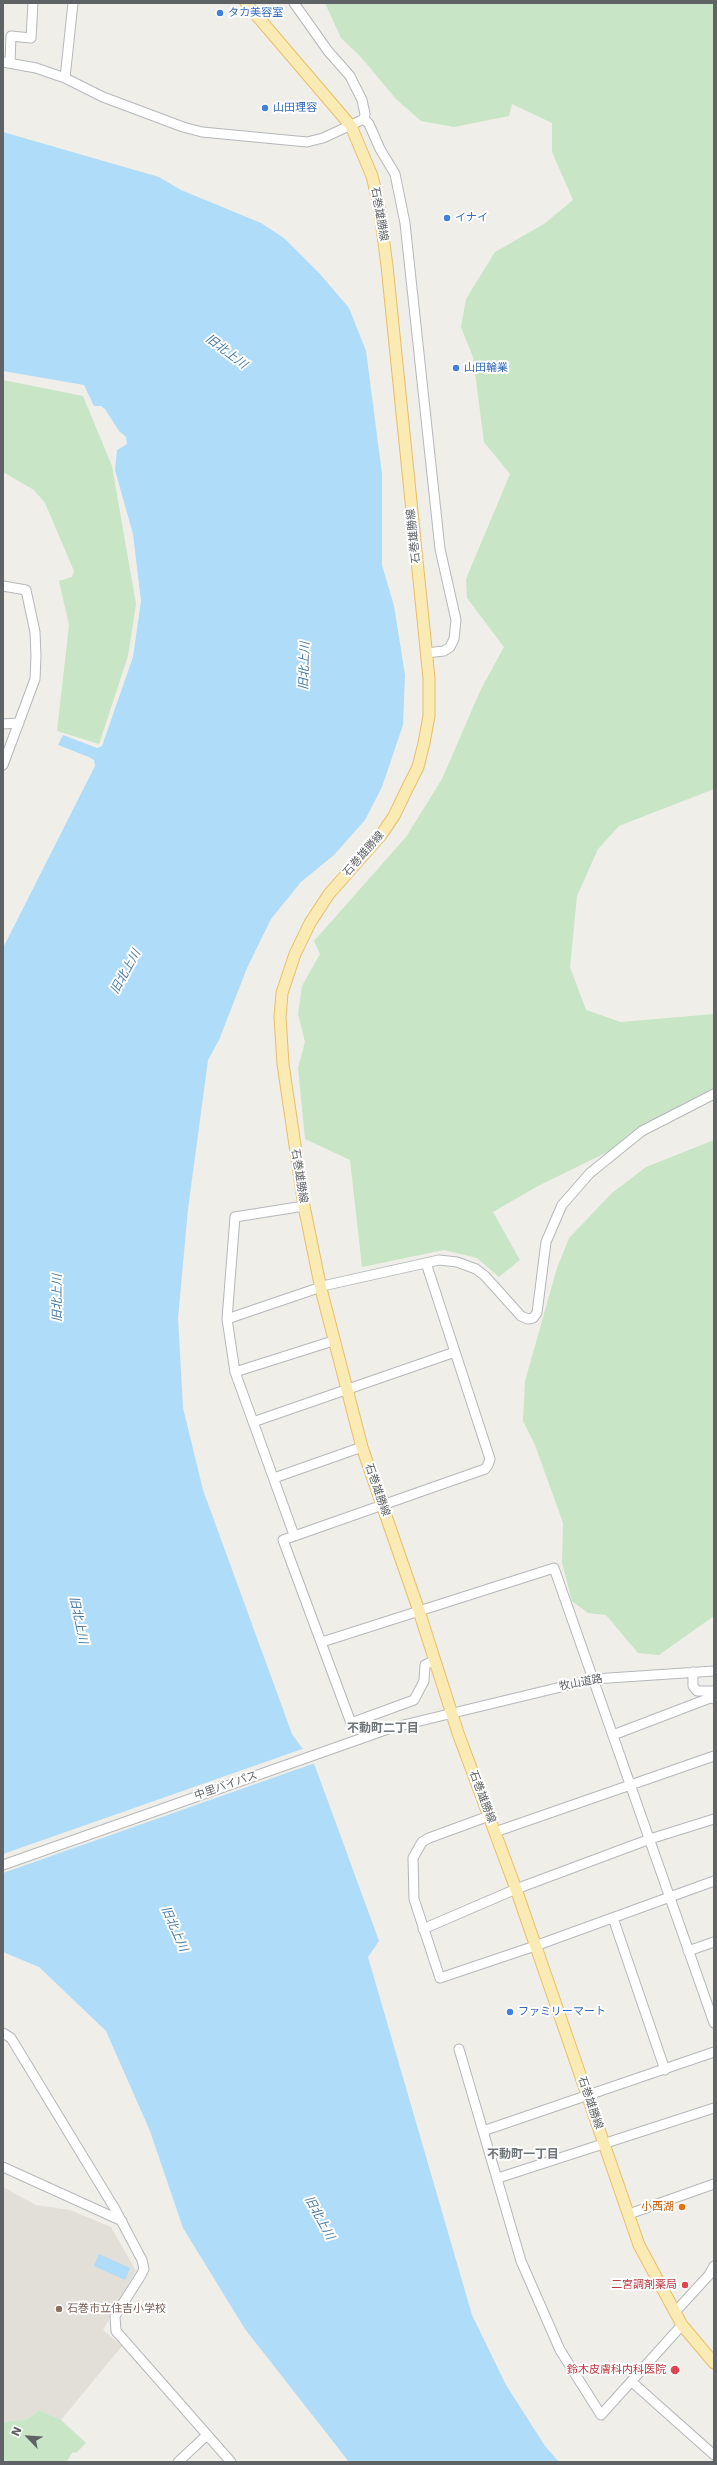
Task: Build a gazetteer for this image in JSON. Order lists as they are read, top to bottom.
{
  "streets": {
    "main road": ["石巻雄勝線"],
    "street": ["牧山道路", "中里バイパス"]
  },
  "crossings": [
    ["石巻雄勝線", "牧山道路"],
    ["石巻雄勝線", "中里バイパス"],
    ["牧山道路", "中里バイパス"]
  ],
  "districts": ["不動町二丁目", "不動町一丁目"],
  "water": ["旧北上川"],
  "places": [
    "タカ美容室",
    "山田理容",
    "イナイ",
    "山田輪業",
    "ファミリーマート",
    "小西湖",
    "二宮調剤薬局",
    "石巻市立住吉小学校",
    "鈴木皮膚科内科医院"
  ],
  "north": "top left"
}
